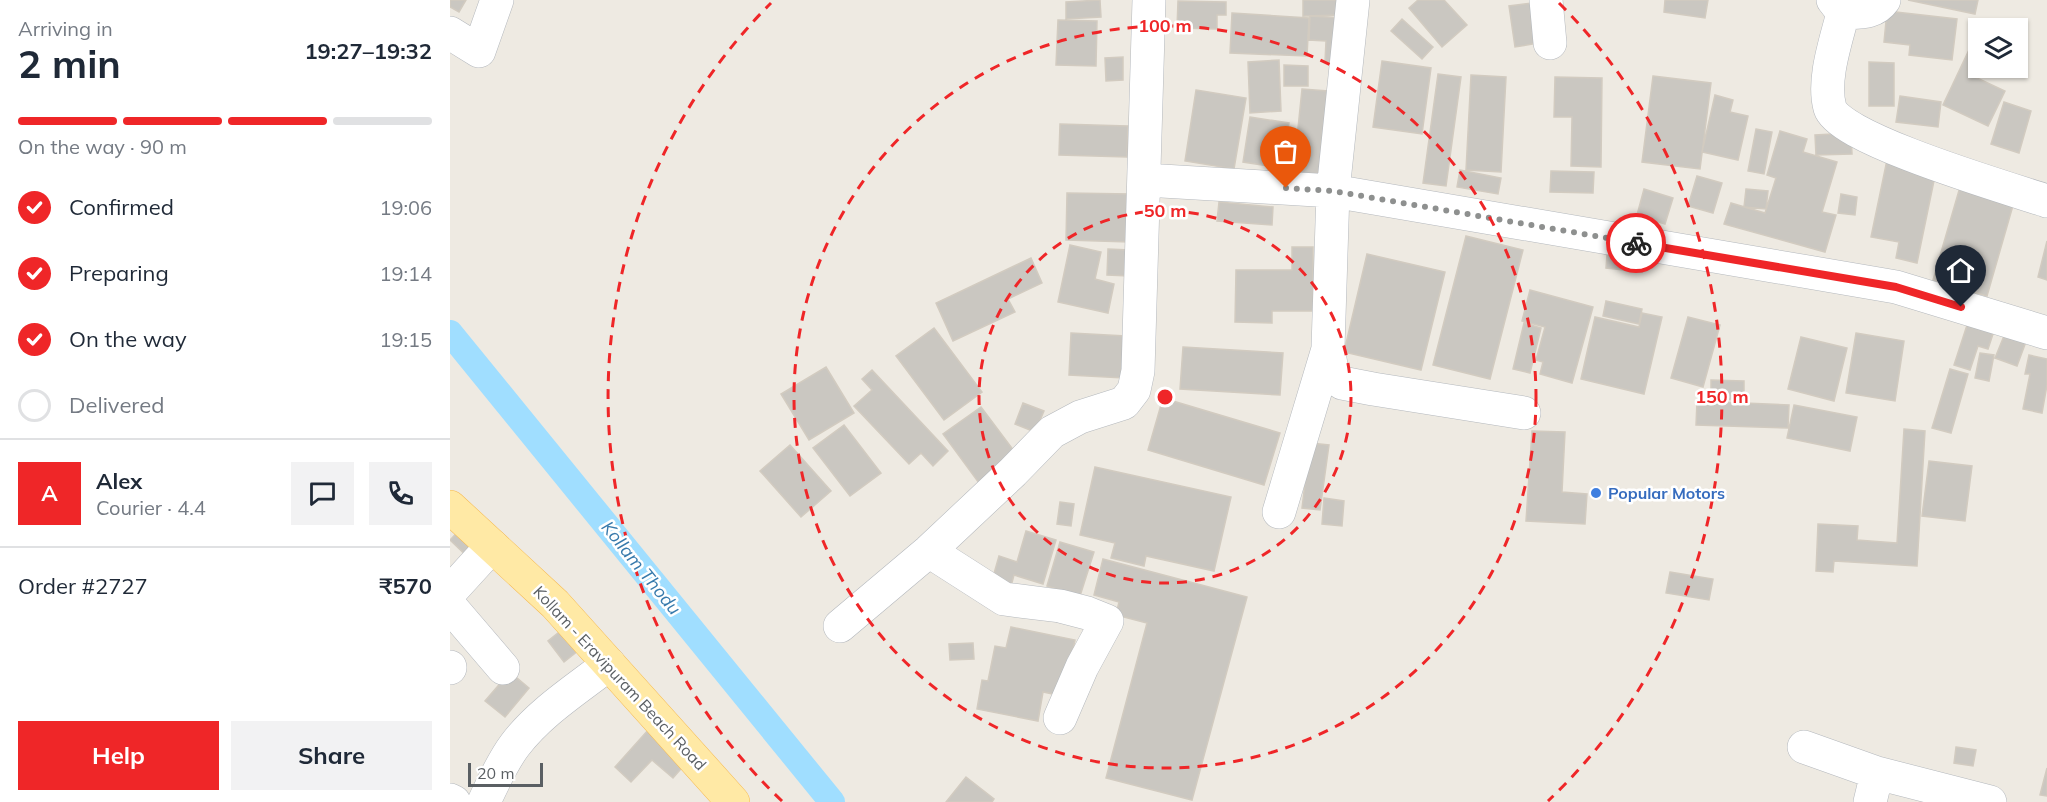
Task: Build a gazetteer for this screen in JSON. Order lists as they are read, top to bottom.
{
  "streets": {
    "main road": ["Kollam - Eravipuram Beach Road"]
  },
  "water": ["Kollam Thodu"],
  "places": ["Popular Motors"],
  "scale_bar": "20 m",
  "page": {
    "heading": ["2 min", "Arriving in", "19:27–19:32"],
    "panel": [
      "Alex",
      "Courier · 4.4",
      "Order #2727",
      "₹570"
    ],
    "bar": "On the way · 90 m",
    "list": [
      ["Confirmed", "19:06"],
      ["Preparing", "19:14"],
      ["On the way", "19:15"],
      "Delivered"
    ],
    "round": "A",
    "buttons": ["Help", "Share"],
    "scale": "20 m"
  },
  "rings": ["100 m", "50 m", "150 m"]
}
